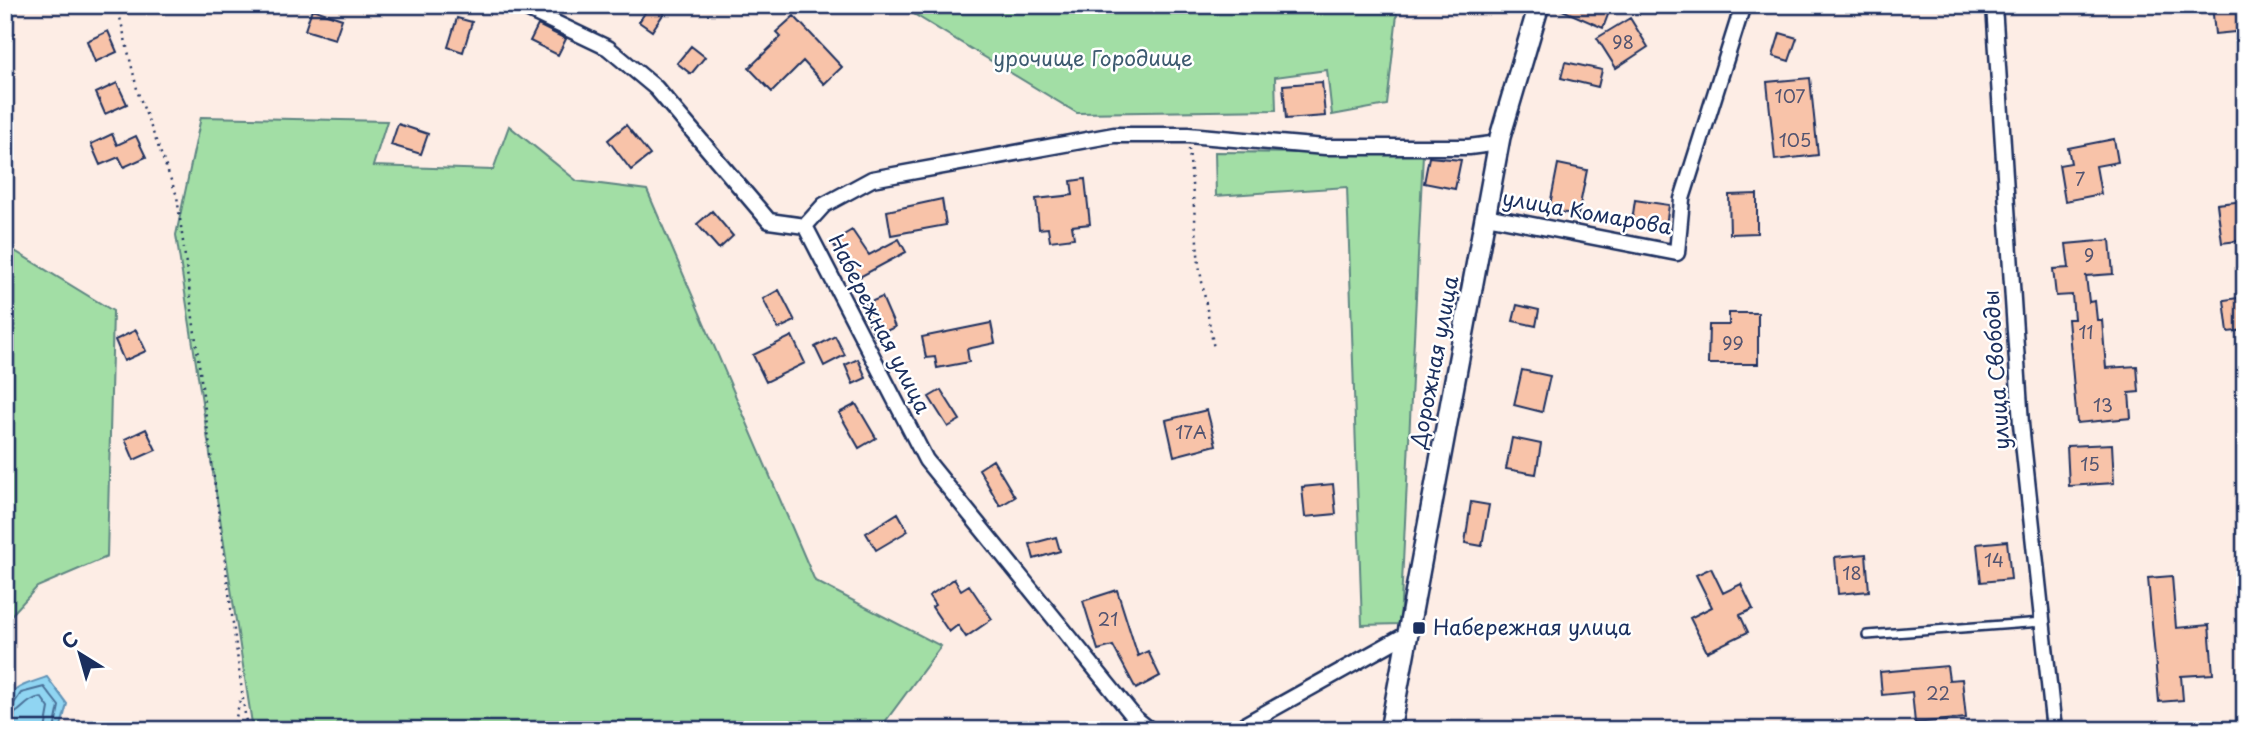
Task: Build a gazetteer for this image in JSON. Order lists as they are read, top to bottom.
{
  "streets": {
    "street": [
      "улица Комарова",
      "Набережная улица",
      "Дорожная улица",
      "улица Свободы"
    ]
  },
  "crossings": [
    ["улица Комарова", "Дорожная улица"]
  ],
  "parks": ["урочище Городище"],
  "places": {
    "transit": ["Набережная улица"]
  },
  "house_numbers": [
    "98",
    "107",
    "105",
    "7",
    "9",
    "11",
    "99",
    "13",
    "17А",
    "15",
    "14",
    "18",
    "21",
    "22"
  ],
  "north": "top left"
}
